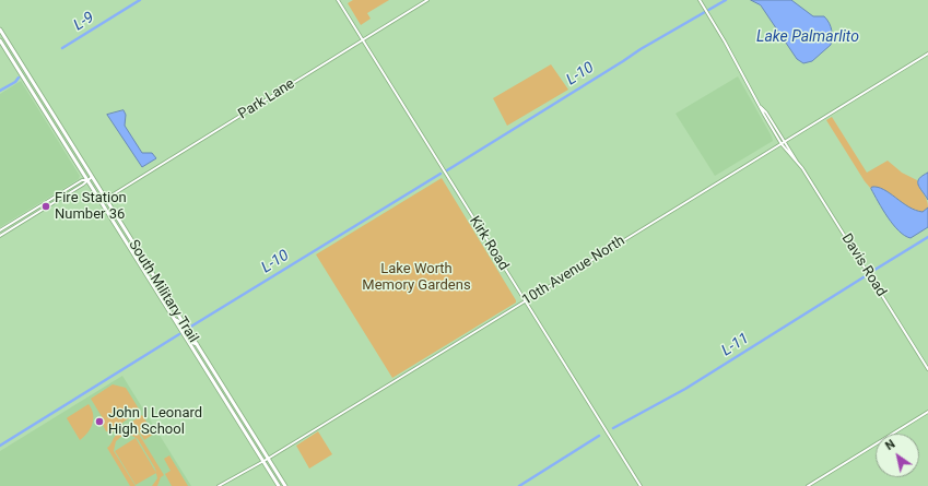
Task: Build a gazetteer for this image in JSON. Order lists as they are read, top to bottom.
{
  "streets": {
    "main road": ["South Military Trail"],
    "street": [
      "Park Lane",
      "Kirk Road",
      "Davis Road",
      "10th Avenue North"
    ]
  },
  "crossings": [
    ["Park Lane", "Kirk Road"],
    ["Park Lane", "South Military Trail"],
    ["Kirk Road", "10th Avenue North"],
    ["Davis Road", "10th Avenue North"],
    ["10th Avenue North", "South Military Trail"]
  ],
  "water": [
    "L-9",
    "Lake Palmarlito",
    "L-10",
    "L-11"
  ],
  "parks": ["Lake Worth Memory Gardens"],
  "places": ["Fire Station Number 36", "John I Leonard High School"],
  "north": "top left"
}
